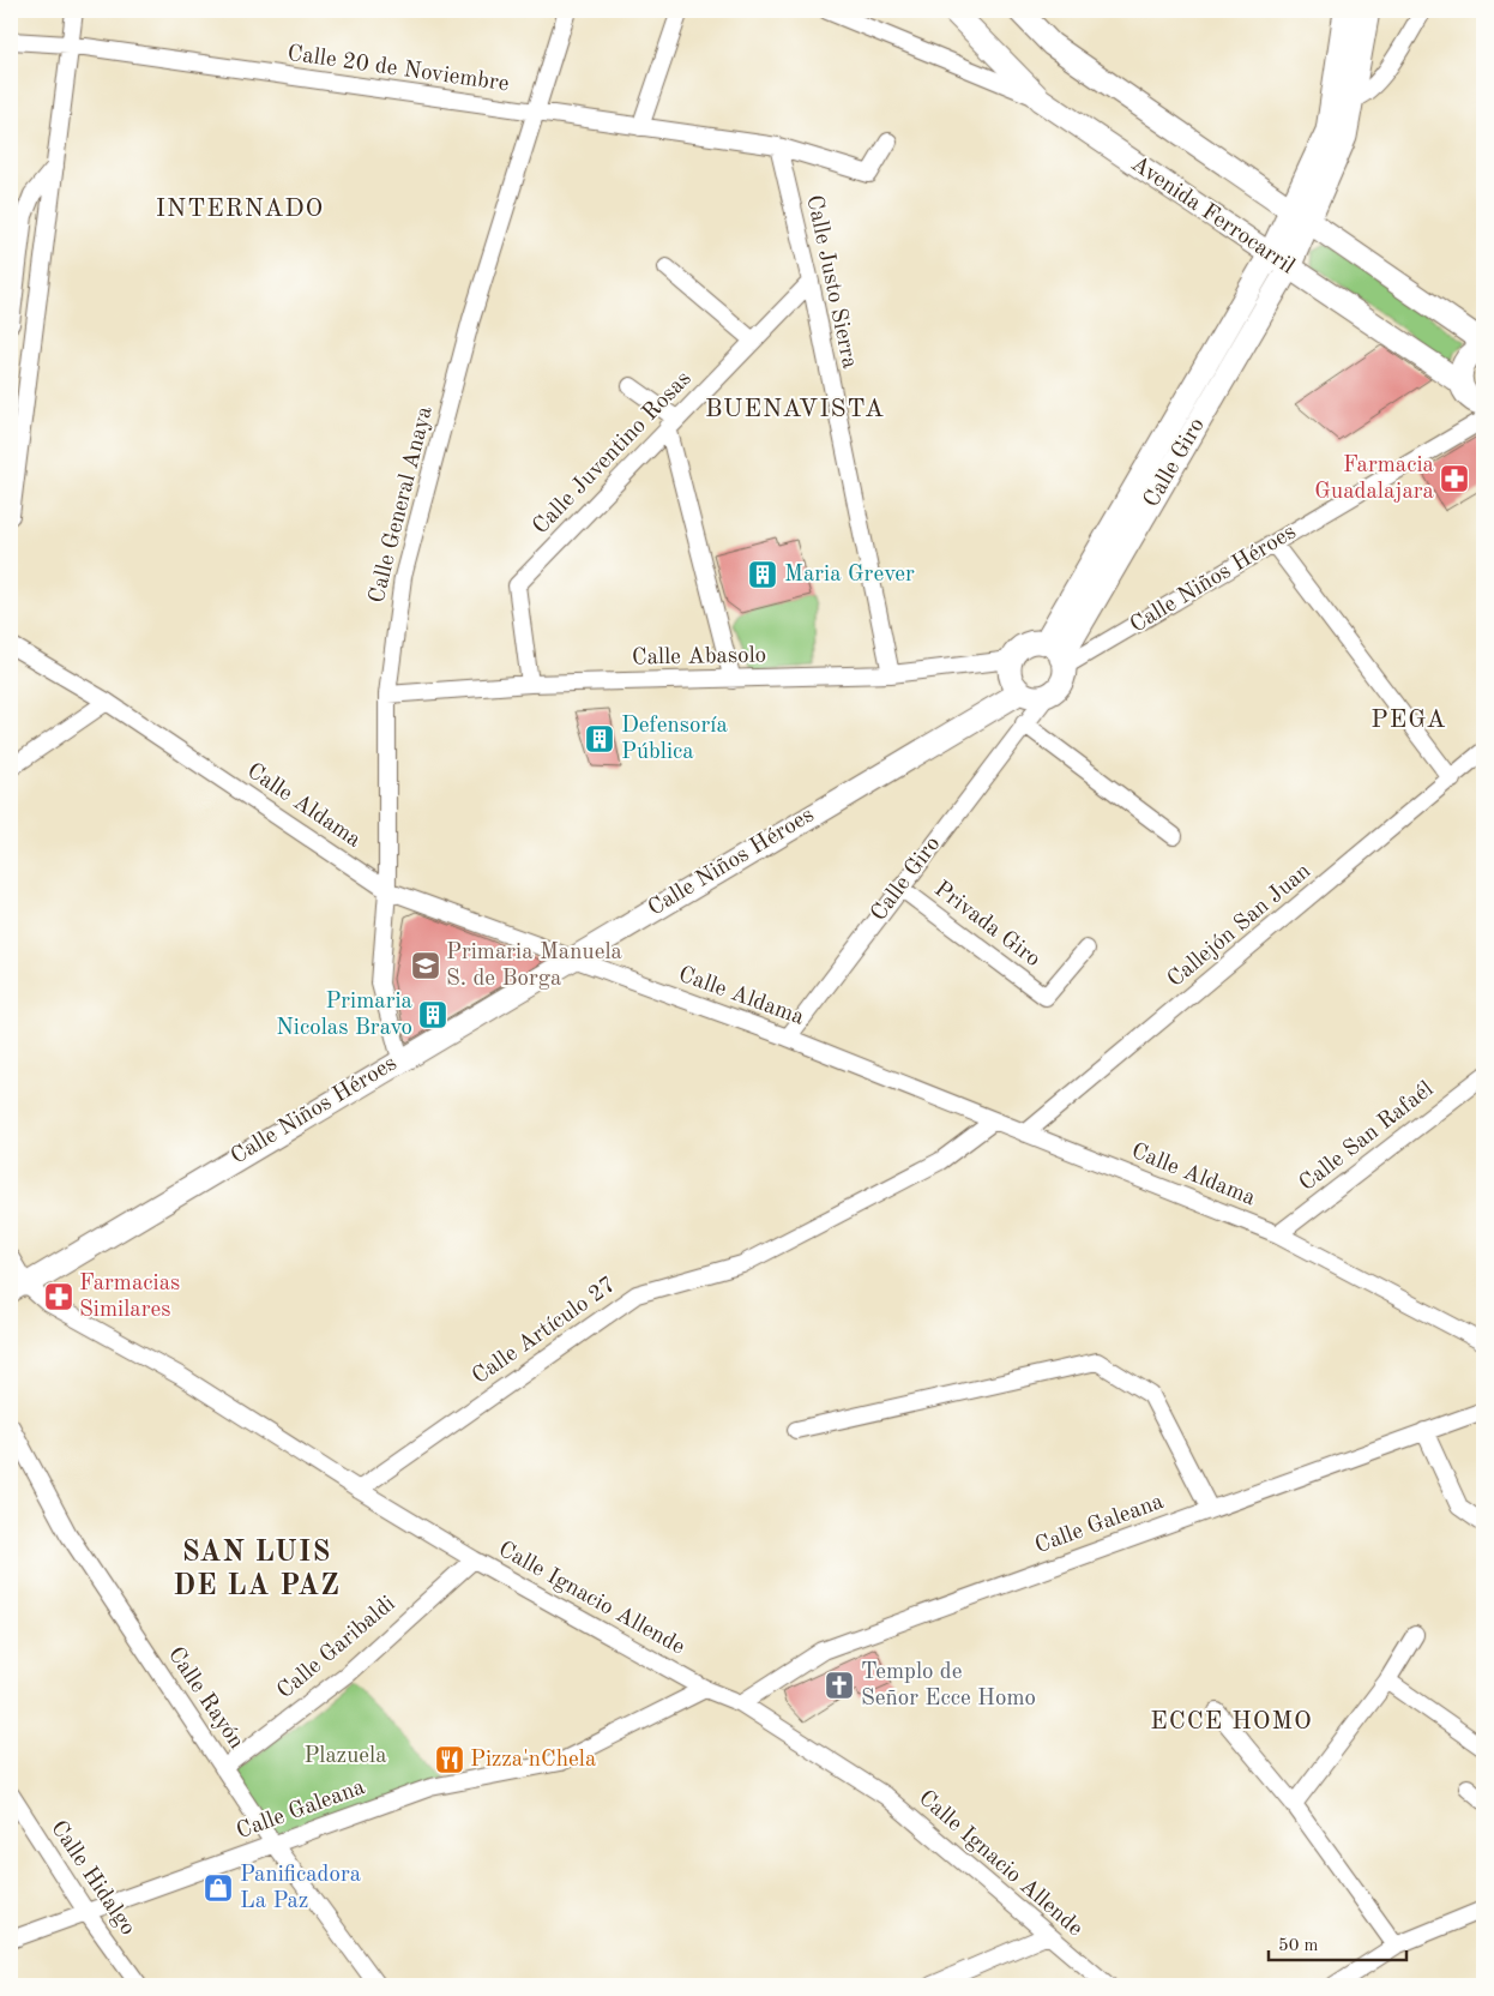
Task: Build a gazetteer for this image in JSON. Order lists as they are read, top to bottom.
{
  "streets": {
    "street": [
      "Calle 20 de Noviembre",
      "Avenida Ferrocarril",
      "Calle Justo Sierra",
      "Calle Juventino Rosas",
      "Calle Giro",
      "Calle General Anaya",
      "Calle Niños Héroes",
      "Calle Abasolo",
      "Calle Aldama",
      "Privada Giro",
      "Callejón San Juan",
      "Calle San Rafaél",
      "Calle Artículo 27",
      "Calle Galeana",
      "Calle Ignacio Allende",
      "Calle Garibaldi",
      "Calle Rayón",
      "Calle Hidalgo"
    ]
  },
  "crossings": [
    ["Calle 20 de Noviembre", "Calle Justo Sierra"],
    ["Calle 20 de Noviembre", "Calle General Anaya"],
    ["Avenida Ferrocarril", "Calle Giro"],
    ["Calle Justo Sierra", "Calle Juventino Rosas"],
    ["Calle Justo Sierra", "Calle Abasolo"],
    ["Calle Juventino Rosas", "Calle Abasolo"],
    ["Calle Giro", "Calle Niños Héroes"],
    ["Calle Giro", "Calle Abasolo"],
    ["Calle Giro", "Calle Aldama"],
    ["Calle Giro", "Privada Giro"],
    ["Calle General Anaya", "Calle Niños Héroes"],
    ["Calle General Anaya", "Calle Abasolo"],
    ["Calle General Anaya", "Calle Aldama"],
    ["Calle Niños Héroes", "Calle Abasolo"],
    ["Calle Niños Héroes", "Calle Aldama"],
    ["Calle Niños Héroes", "Calle Ignacio Allende"],
    ["Calle Aldama", "Callejón San Juan"],
    ["Calle Aldama", "Calle San Rafaél"],
    ["Calle Aldama", "Calle Artículo 27"],
    ["Calle Artículo 27", "Calle Ignacio Allende"],
    ["Calle Galeana", "Calle Ignacio Allende"],
    ["Calle Galeana", "Calle Rayón"],
    ["Calle Galeana", "Calle Hidalgo"],
    ["Calle Ignacio Allende", "Calle Garibaldi"],
    ["Calle Garibaldi", "Calle Rayón"]
  ],
  "districts": [
    "INTERNADO",
    "BUENAVISTA",
    "PEGA",
    "SAN LUIS DE LA PAZ",
    "ECCE HOMO"
  ],
  "parks": ["Plazuela"],
  "places": {
    "pharmacy": ["Farmacia Guadalajara", "Farmacias Similares"],
    "building": ["Maria Grever", "Defensoría Pública", "Primaria Nicolas Bravo"],
    "school or university": ["Primaria Manuela S. de Borga"],
    "church": ["Templo de Señor Ecce Homo"],
    "restaurant": ["Pizza'nChela"],
    "shop": ["Panificadora La Paz"]
  },
  "scale_bar": "50 m"
}
